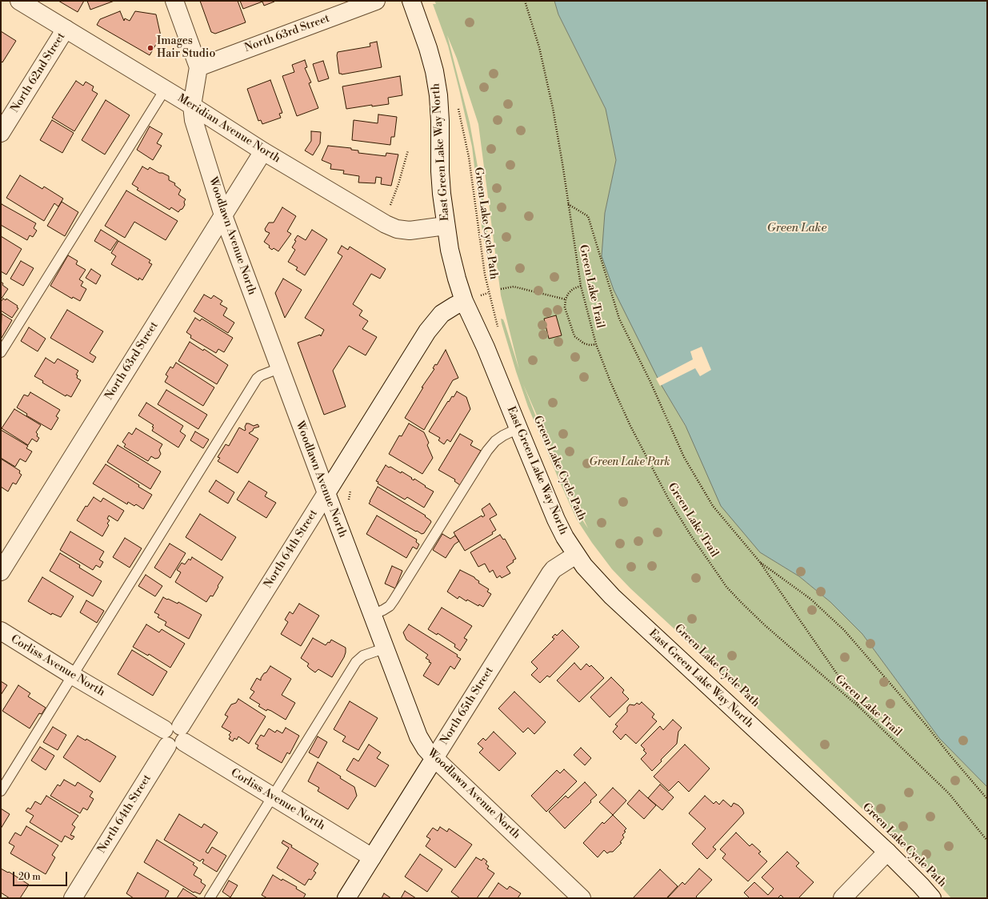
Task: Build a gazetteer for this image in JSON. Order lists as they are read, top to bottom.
{
  "streets": {
    "street": [
      "North 63rd Street",
      "North 62nd Street",
      "Meridian Avenue North",
      "East Green Lake Way North",
      "Woodlawn Avenue North",
      "North 64th Street",
      "Corliss Avenue North",
      "North 65th Street"
    ],
    "path": ["Green Lake Cycle Path", "Green Lake Trail"]
  },
  "crossings": [
    ["North 63rd Street", "Meridian Avenue North"],
    ["North 63rd Street", "Woodlawn Avenue North"],
    ["North 62nd Street", "Meridian Avenue North"],
    ["Meridian Avenue North", "East Green Lake Way North"],
    ["Meridian Avenue North", "Woodlawn Avenue North"],
    ["East Green Lake Way North", "North 64th Street"],
    ["East Green Lake Way North", "North 65th Street"],
    ["Woodlawn Avenue North", "North 64th Street"],
    ["Woodlawn Avenue North", "North 65th Street"],
    ["North 64th Street", "Corliss Avenue North"],
    ["Corliss Avenue North", "North 65th Street"]
  ],
  "water": ["Green Lake"],
  "parks": ["Green Lake Park"],
  "places": ["Images Hair Studio"],
  "scale_bar": "20 m"
}
